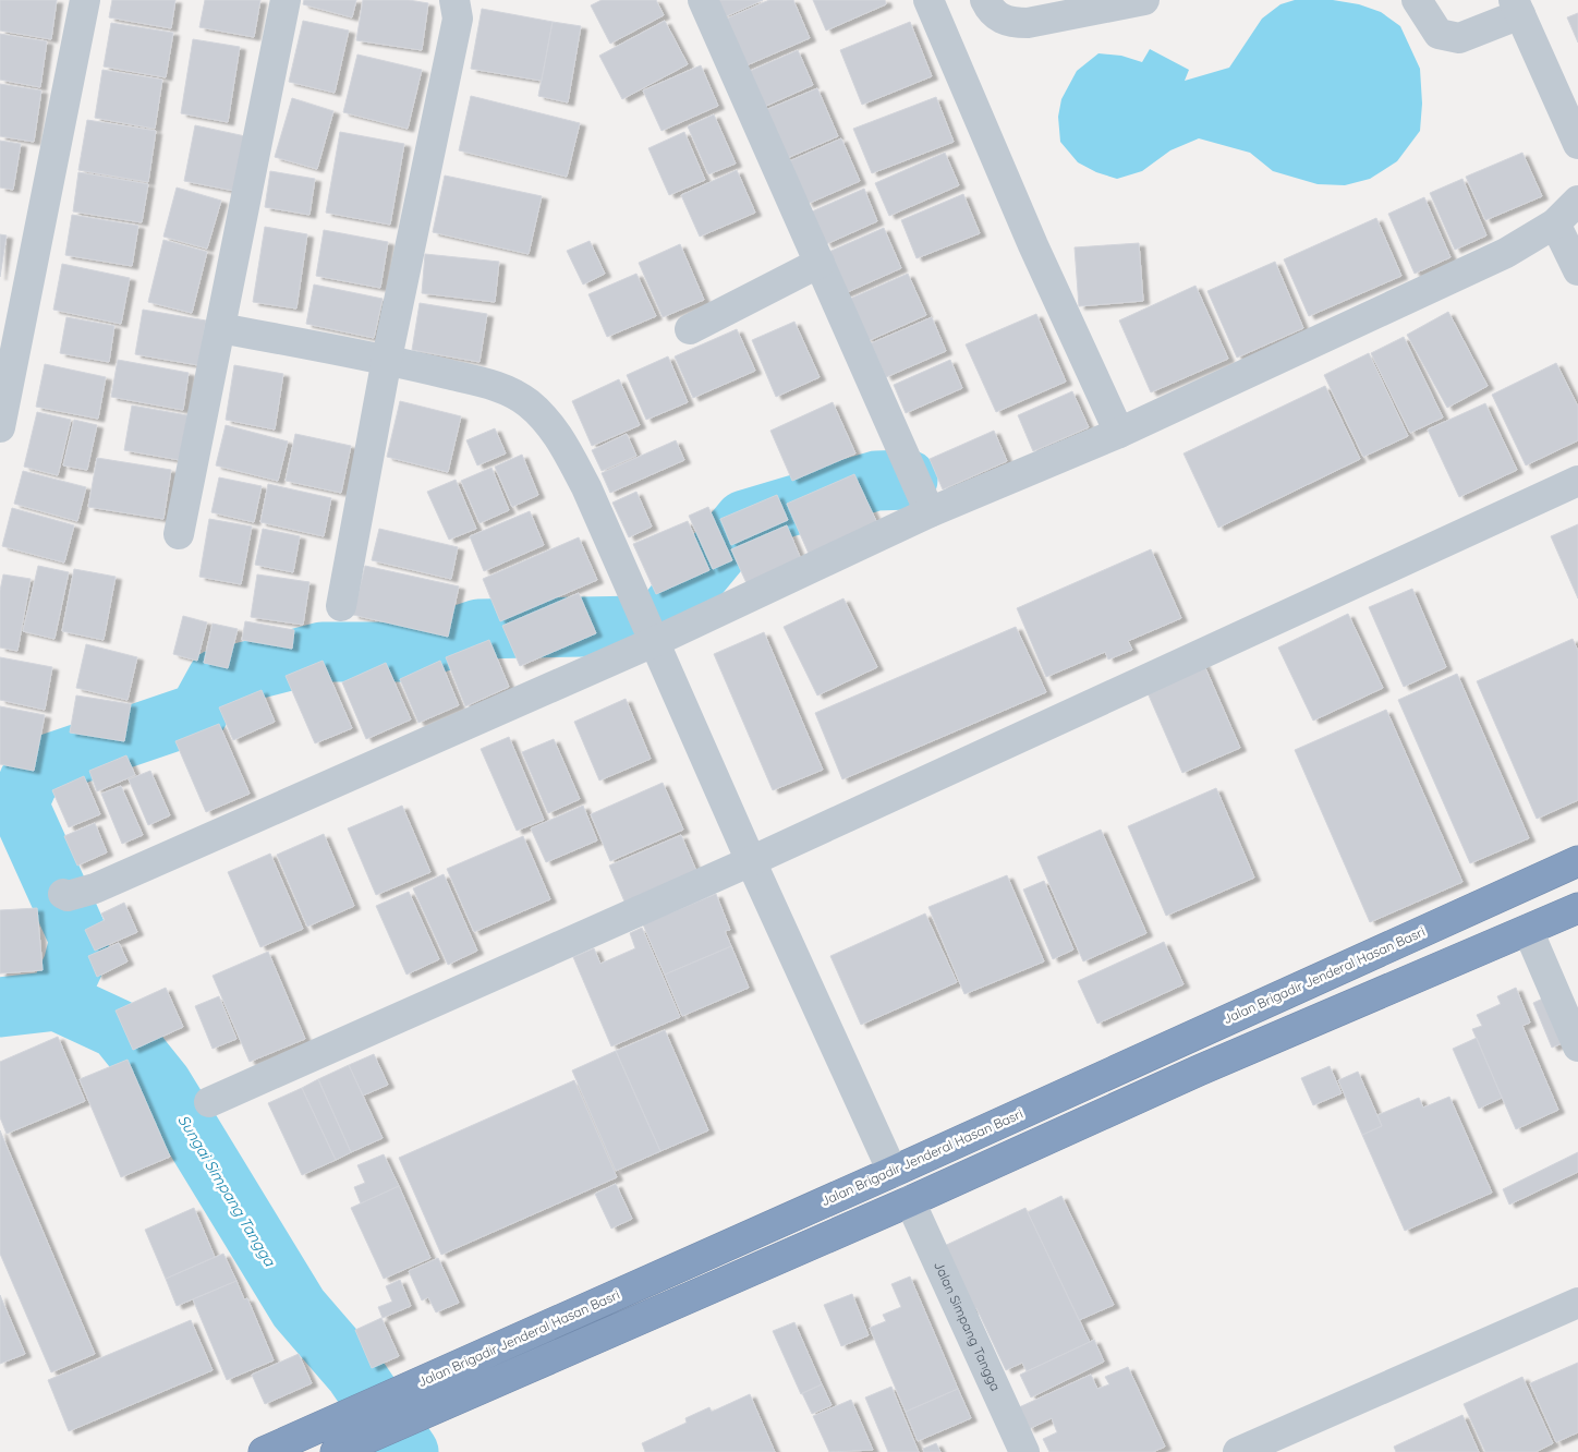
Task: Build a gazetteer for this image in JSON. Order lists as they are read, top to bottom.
{
  "streets": {
    "highway": ["Jalan Brigadir Jenderal Hasan Basri"],
    "street": ["Jalan Simpang Tangga"]
  },
  "crossings": [
    ["Jalan Brigadir Jenderal Hasan Basri", "Jalan Simpang Tangga"]
  ],
  "water": ["Sungai Simpang Tangga"]
}
